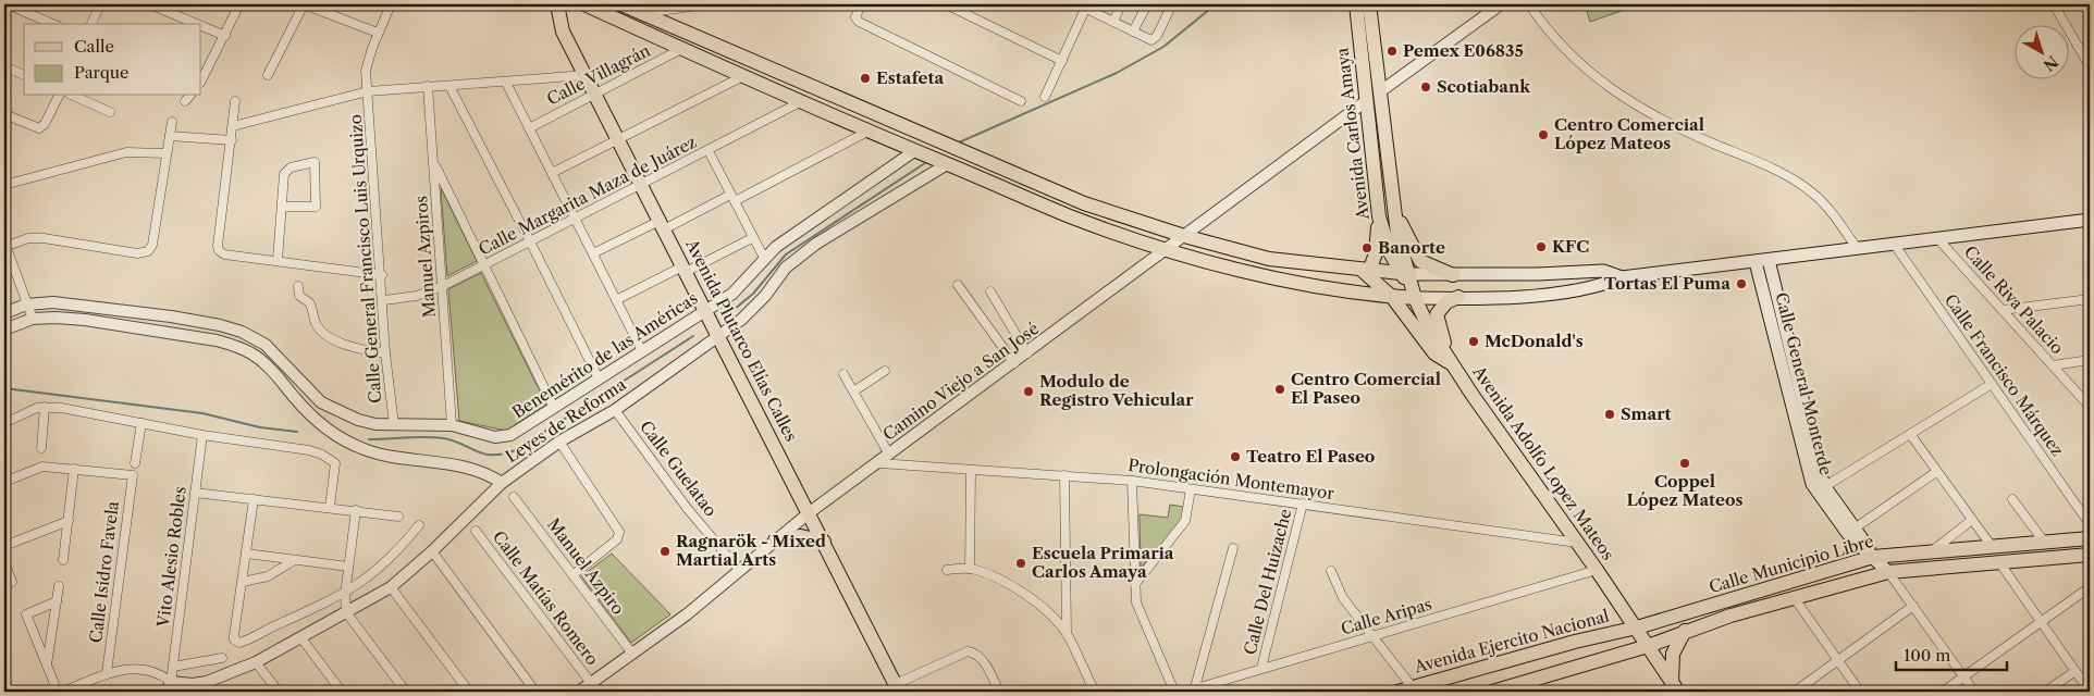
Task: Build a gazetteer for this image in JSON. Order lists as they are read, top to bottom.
{
  "streets": {
    "main road": [
      "Avenida Carlos Amaya",
      "Avenida Plutarco Elías Calles",
      "Calle General Monterde",
      "Avenida Adolfo Lopez Mateos",
      "Calle Municipio Libre",
      "Avenida Ejercito Nacional"
    ],
    "street": [
      "Calle Villagrán",
      "Calle Margarita Maza de Juárez",
      "Manuel Azpiros",
      "Calle General Francisco Luis Urquizo",
      "Calle Riva Palacio",
      "Benemérito de las Américas",
      "Calle Francisco Márquez",
      "Camino Viejo a San José",
      "Leyes de Reforma",
      "Calle Guelatao",
      "Prolongación Montemayor",
      "Vito Alesio Robles",
      "Manuel Azpiro",
      "Calle Isidro Favela",
      "Calle Del Huizache",
      "Calle Matías Romero",
      "Calle Aripas"
    ]
  },
  "crossings": [
    ["Calle Villagrán", "Avenida Plutarco Elías Calles"],
    ["Avenida Carlos Amaya", "Camino Viejo a San José"],
    ["Avenida Carlos Amaya", "Avenida Adolfo Lopez Mateos"],
    ["Calle Margarita Maza de Juárez", "Manuel Azpiros"],
    ["Calle Margarita Maza de Juárez", "Calle General Francisco Luis Urquizo"],
    ["Calle Margarita Maza de Juárez", "Avenida Plutarco Elías Calles"],
    ["Manuel Azpiros", "Benemérito de las Américas"],
    ["Calle General Francisco Luis Urquizo", "Benemérito de las Américas"],
    ["Avenida Plutarco Elías Calles", "Benemérito de las Américas"],
    ["Avenida Plutarco Elías Calles", "Camino Viejo a San José"],
    ["Avenida Plutarco Elías Calles", "Leyes de Reforma"],
    ["Camino Viejo a San José", "Calle Guelatao"],
    ["Camino Viejo a San José", "Prolongación Montemayor"],
    ["Camino Viejo a San José", "Manuel Azpiro"],
    ["Camino Viejo a San José", "Calle Matías Romero"],
    ["Calle General Monterde", "Calle Municipio Libre"],
    ["Leyes de Reforma", "Calle Guelatao"],
    ["Leyes de Reforma", "Vito Alesio Robles"],
    ["Avenida Adolfo Lopez Mateos", "Prolongación Montemayor"],
    ["Avenida Adolfo Lopez Mateos", "Calle Municipio Libre"],
    ["Avenida Adolfo Lopez Mateos", "Calle Aripas"],
    ["Avenida Adolfo Lopez Mateos", "Avenida Ejercito Nacional"],
    ["Prolongación Montemayor", "Calle Del Huizache"],
    ["Calle Municipio Libre", "Avenida Ejercito Nacional"],
    ["Calle Del Huizache", "Calle Aripas"]
  ],
  "places": [
    "Pemex E06835",
    "Estafeta",
    "Scotiabank",
    "Centro Comercial López Mateos",
    "KFC",
    "Banorte",
    "Tortas El Puma",
    "McDonald's",
    "Centro Comercial El Paseo",
    "Modulo de Registro Vehicular",
    "Smart",
    "Teatro El Paseo",
    "Coppel López Mateos",
    "Ragnarök - Mixed Martial Arts",
    "Escuela Primaria Carlos Amaya"
  ],
  "legend": ["Calle", "Parque"],
  "scale_bar": "100 m",
  "north": "bottom right"
}
